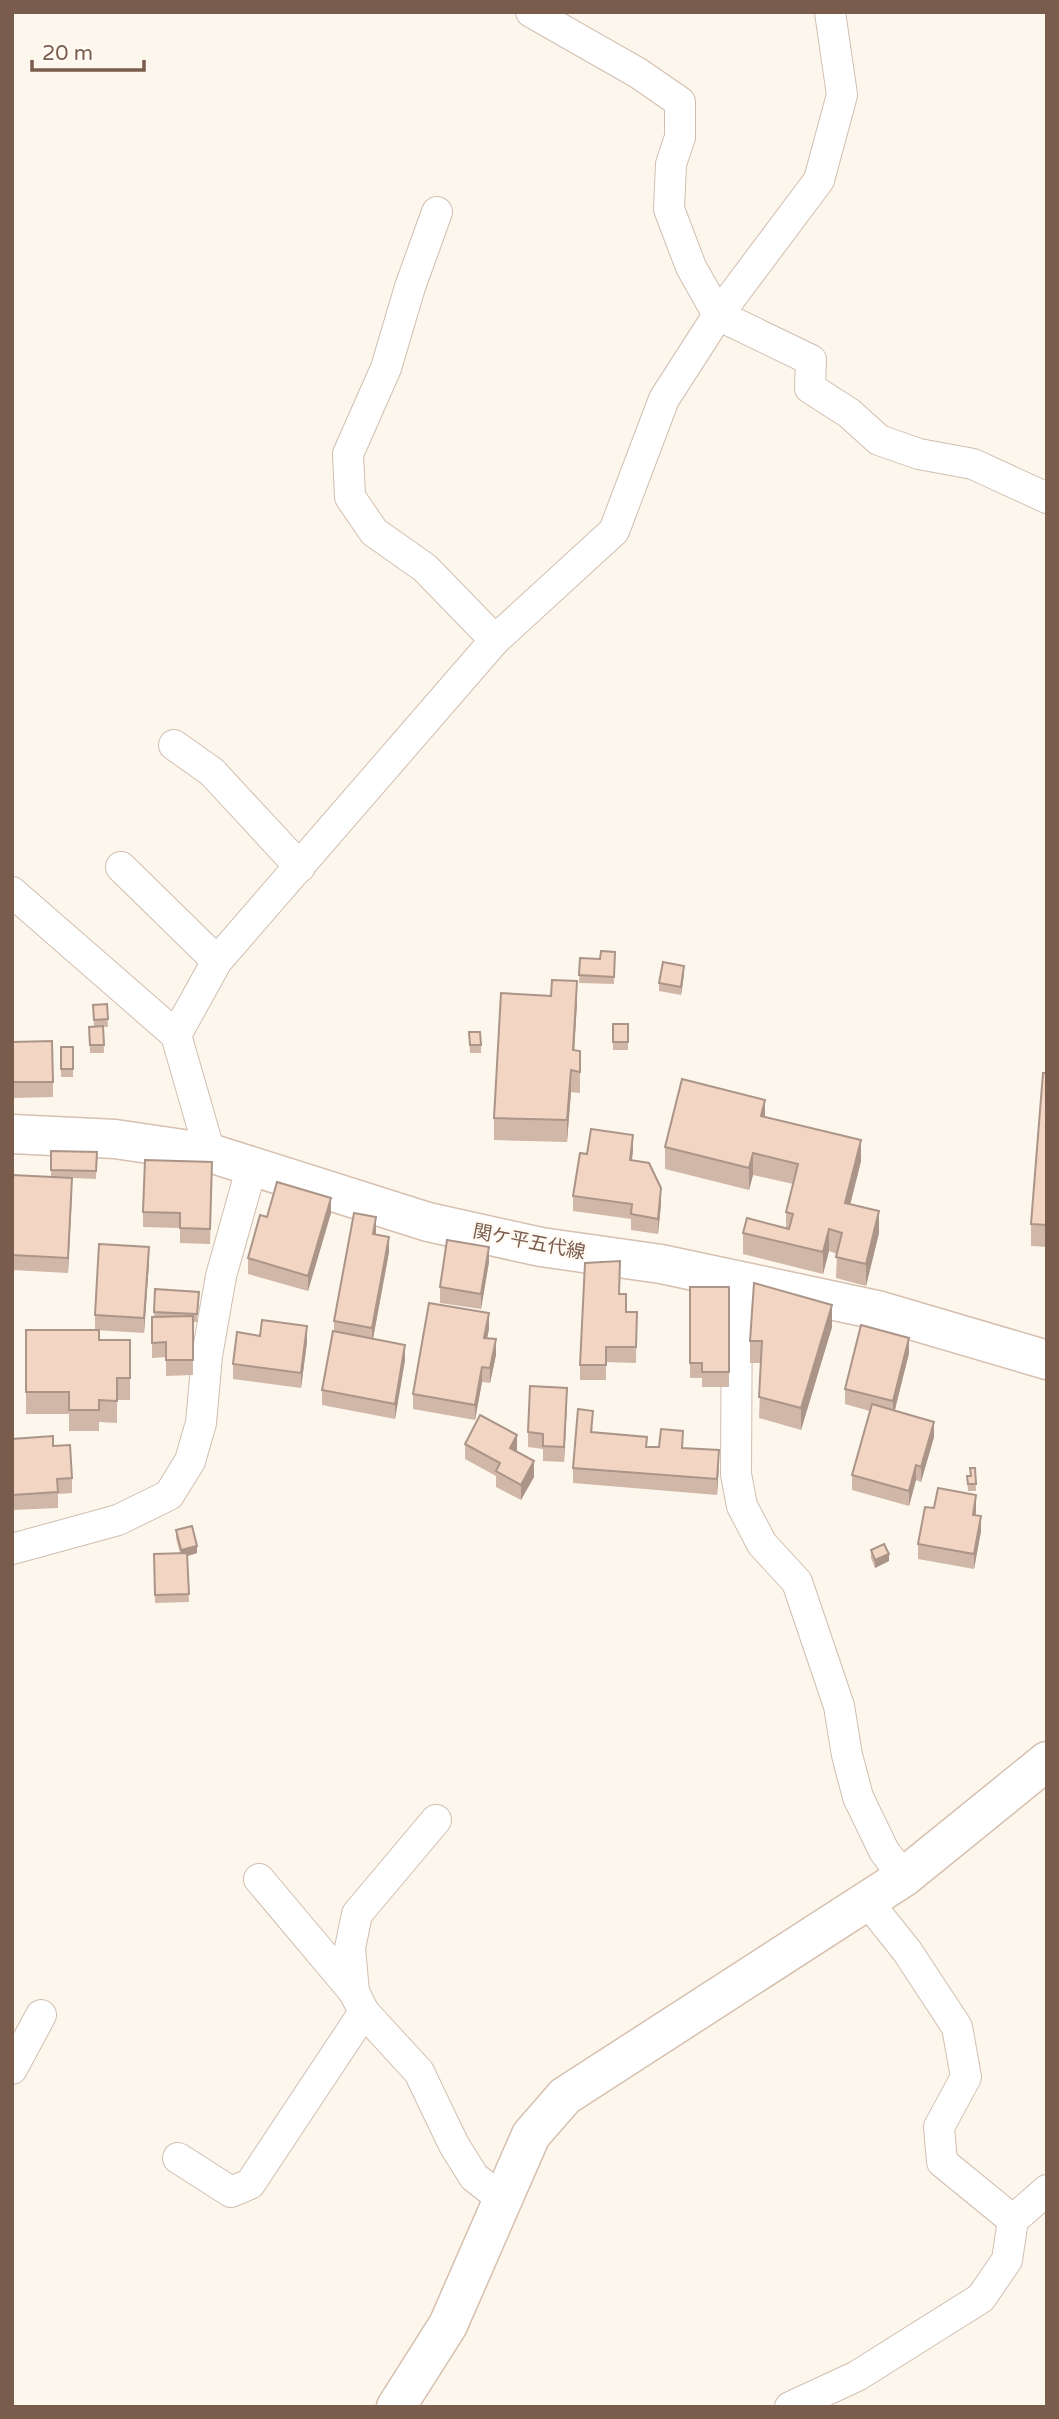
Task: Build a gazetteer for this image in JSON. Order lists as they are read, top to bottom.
{
  "streets": {
    "main road": ["関ケ平五代線"]
  },
  "scale_bar": "20 m"
}
